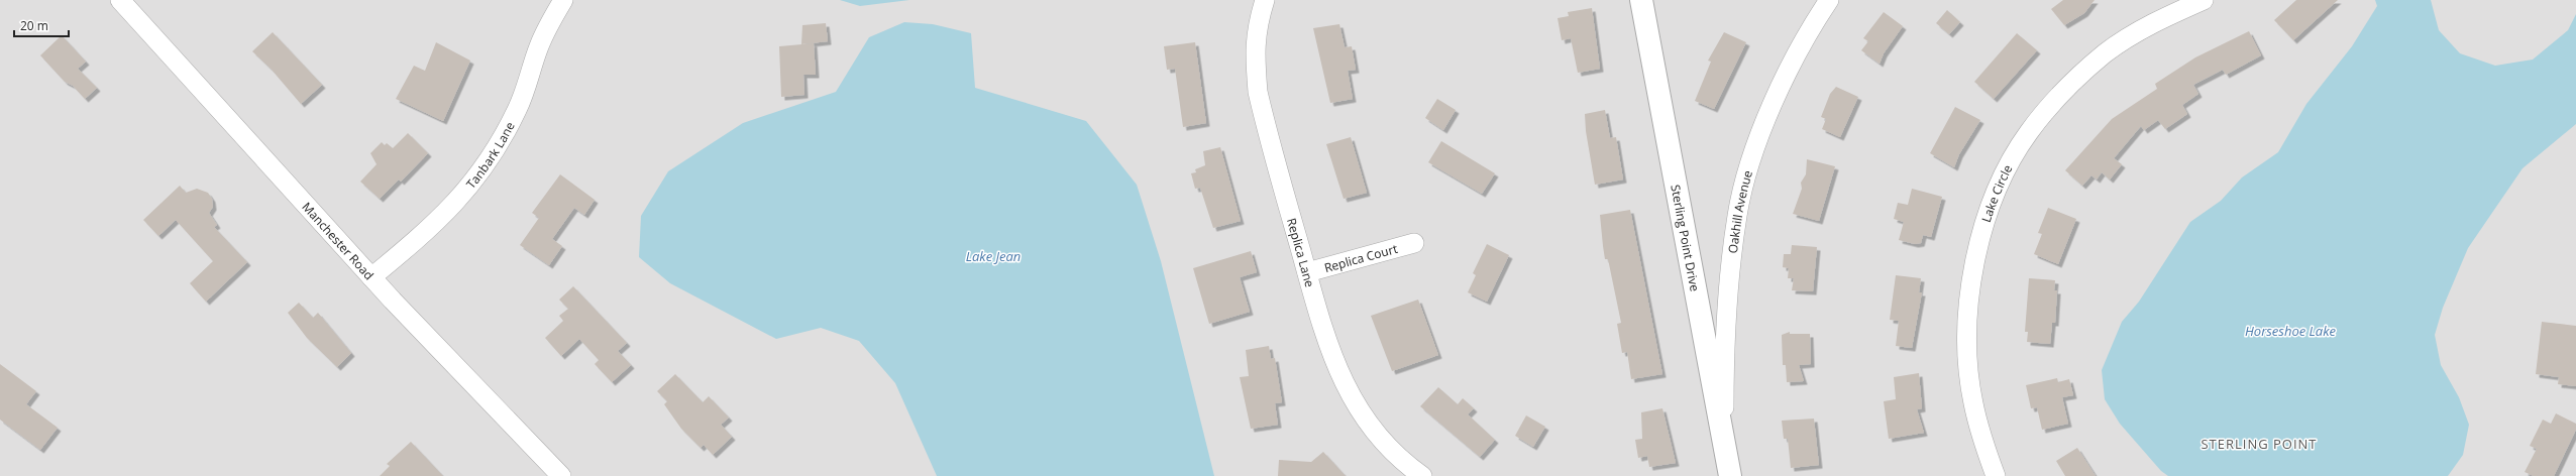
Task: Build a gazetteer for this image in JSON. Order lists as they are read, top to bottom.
{
  "streets": {
    "street": [
      "Tanbark Lane",
      "Lake Circle",
      "Oakhill Avenue",
      "Sterling Point Drive",
      "Manchester Road",
      "Replica Lane",
      "Replica Court"
    ]
  },
  "crossings": [
    ["Tanbark Lane", "Manchester Road"],
    ["Oakhill Avenue", "Sterling Point Drive"],
    ["Replica Lane", "Replica Court"]
  ],
  "districts": ["STERLING POINT"],
  "water": ["Lake Jean", "Horseshoe Lake"],
  "scale_bar": "20 m"
}
